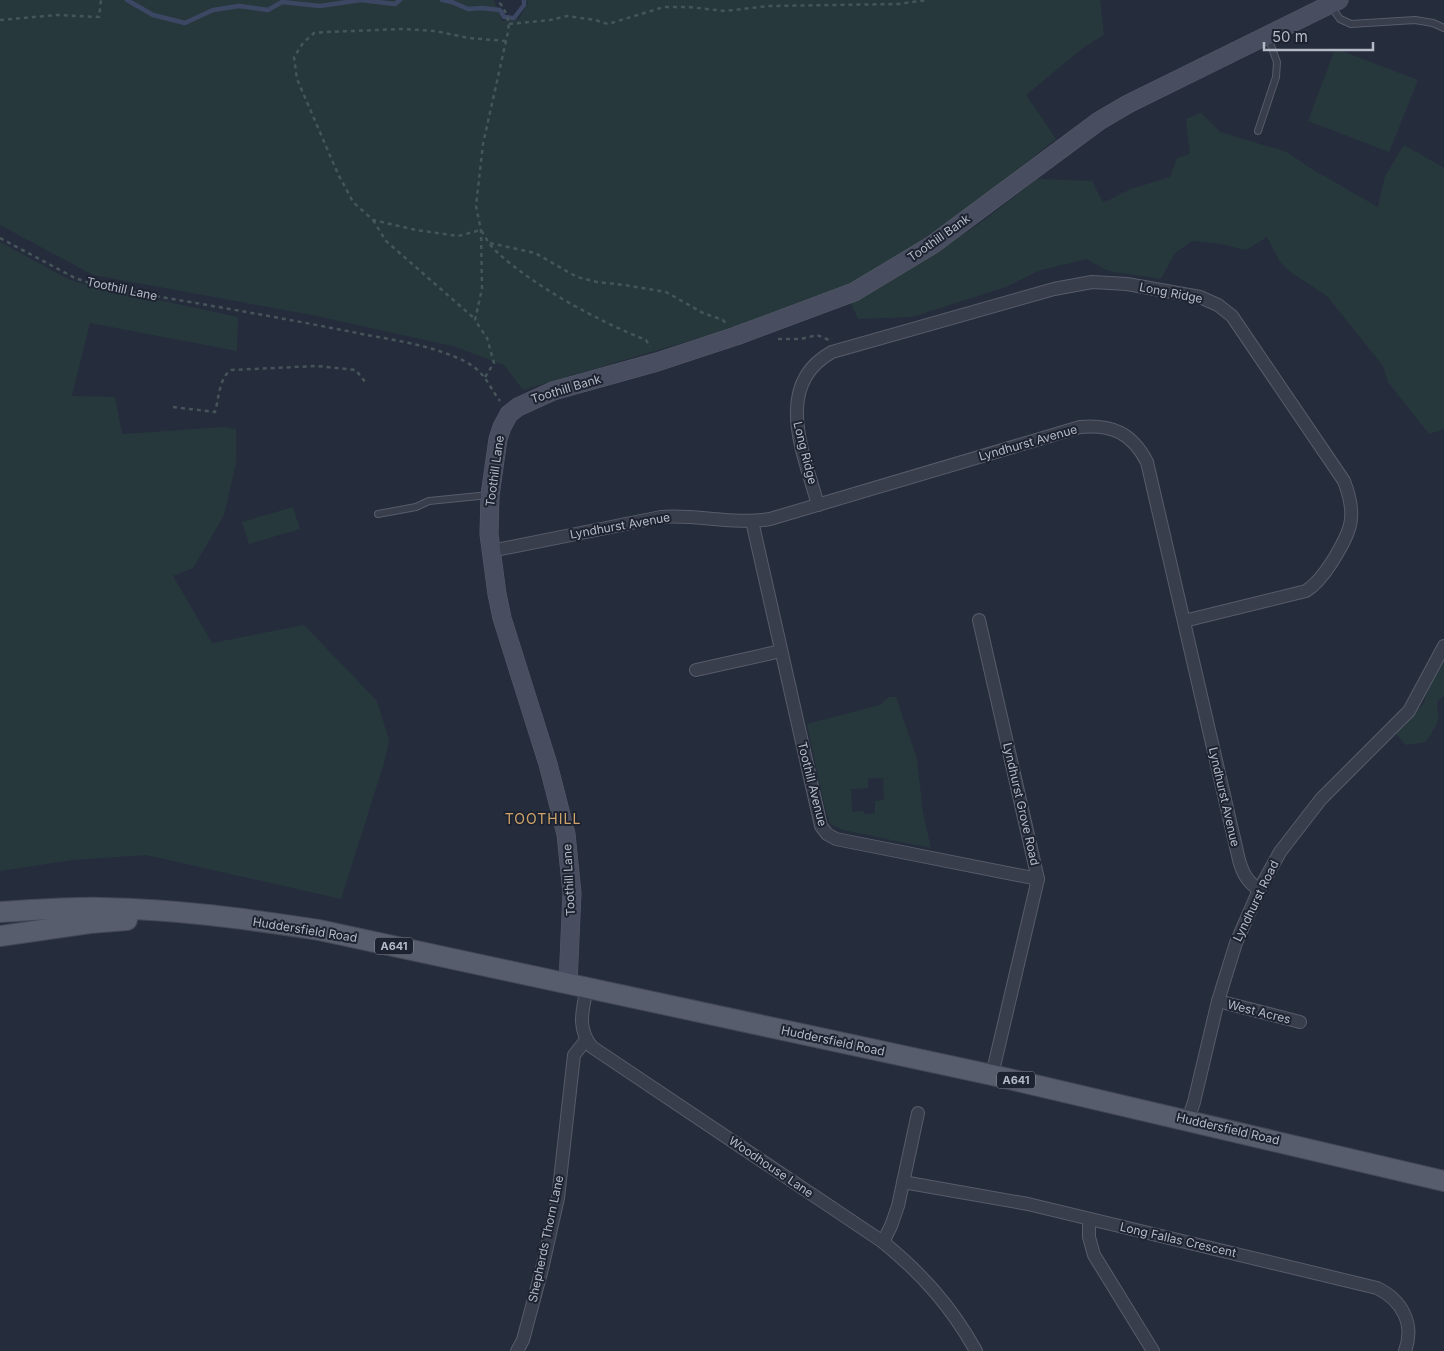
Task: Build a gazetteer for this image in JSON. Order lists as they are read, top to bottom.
{
  "streets": {
    "main road": ["Huddersfield Road", "A641"],
    "street": [
      "Toothill Bank",
      "Toothill Lane",
      "Long Ridge",
      "Lyndhurst Avenue",
      "Toothill Avenue",
      "Lyndhurst Grove Road",
      "Lyndhurst Road",
      "West Acres",
      "Woodhouse Lane",
      "Shepherds Thorn Lane",
      "Long Fallas Crescent"
    ]
  },
  "crossings": [
    ["Toothill Bank", "Toothill Lane"],
    ["Toothill Lane", "Lyndhurst Avenue"],
    ["Toothill Lane", "Huddersfield Road"],
    ["Long Ridge", "Lyndhurst Avenue"],
    ["Lyndhurst Avenue", "Toothill Avenue"],
    ["Lyndhurst Avenue", "Lyndhurst Road"],
    ["Toothill Avenue", "Lyndhurst Grove Road"],
    ["Lyndhurst Grove Road", "Huddersfield Road"],
    ["Lyndhurst Road", "Huddersfield Road"],
    ["Lyndhurst Road", "West Acres"],
    ["Woodhouse Lane", "Shepherds Thorn Lane"]
  ],
  "districts": ["TOOTHILL"],
  "scale_bar": "50 m"
}
